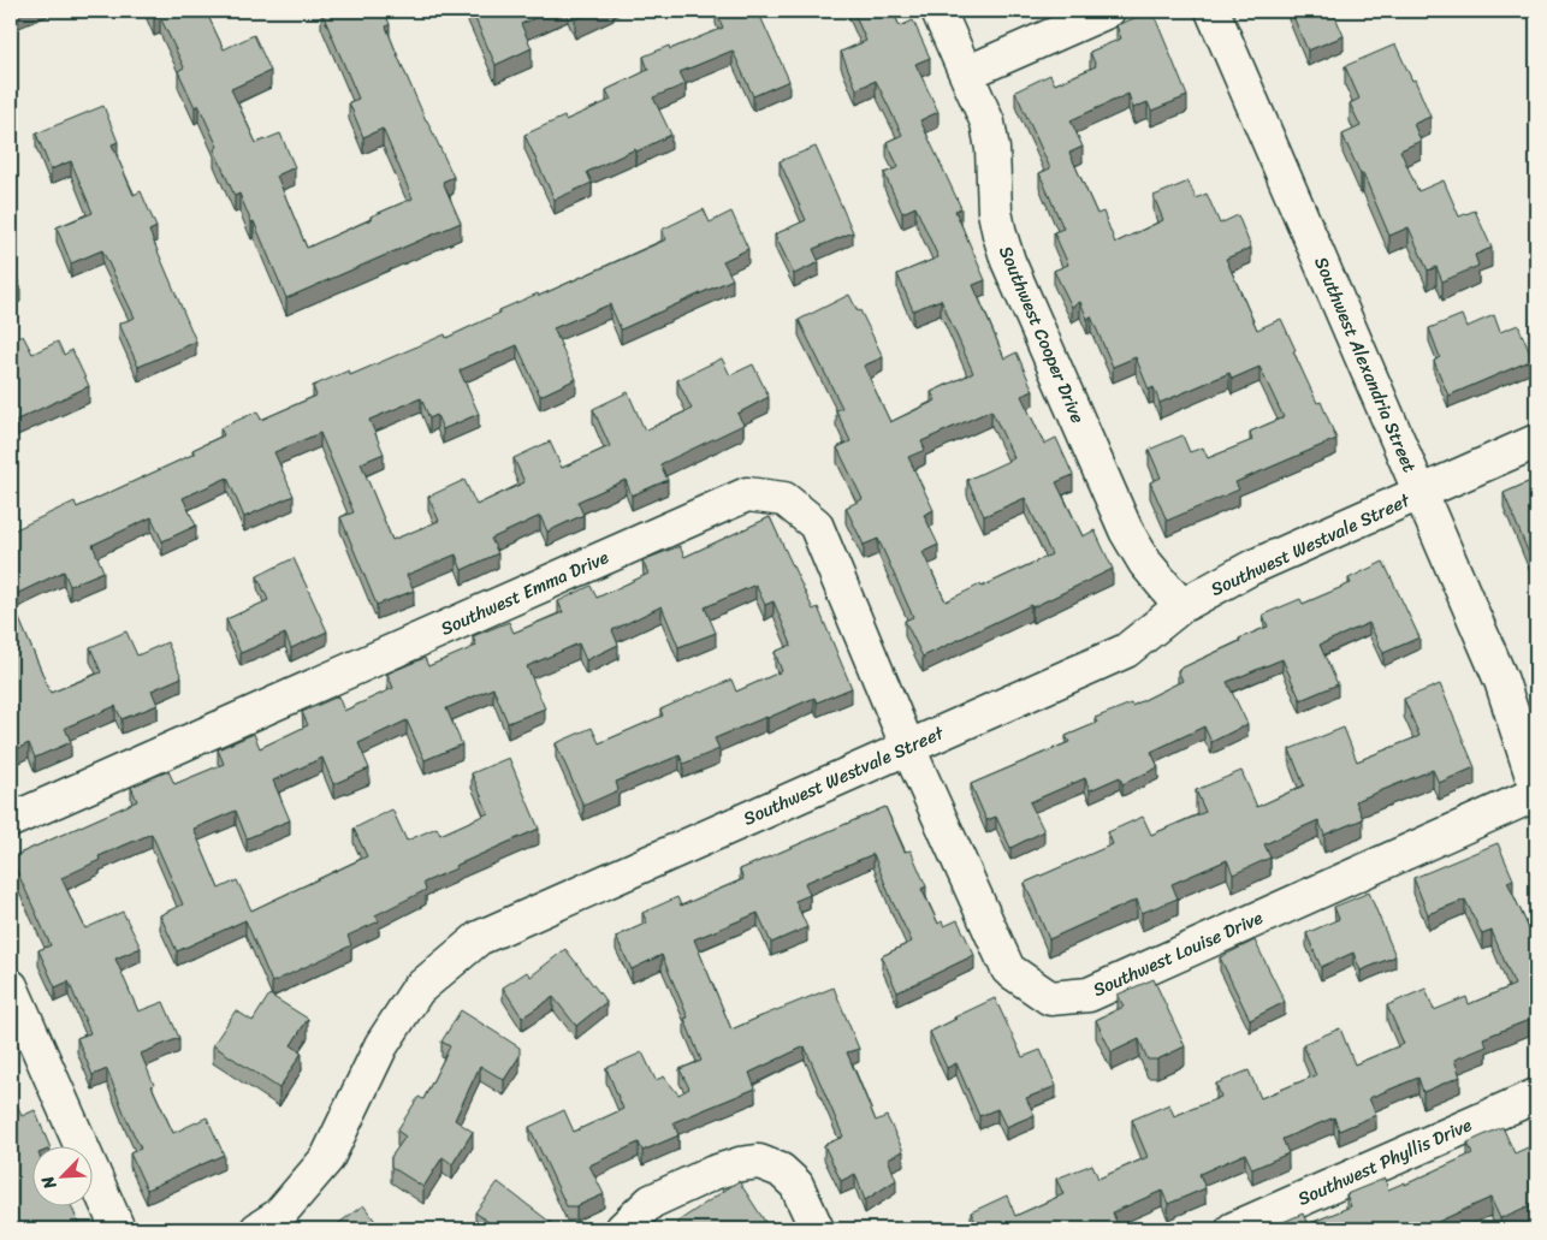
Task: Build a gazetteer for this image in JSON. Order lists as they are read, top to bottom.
{
  "streets": {
    "street": [
      "Southwest Cooper Drive",
      "Southwest Alexandria Street",
      "Southwest Westvale Street",
      "Southwest Emma Drive",
      "Southwest Louise Drive",
      "Southwest Phyllis Drive"
    ]
  },
  "crossings": [
    ["Southwest Cooper Drive", "Southwest Westvale Street"],
    ["Southwest Alexandria Street", "Southwest Westvale Street"],
    ["Southwest Westvale Street", "Southwest Emma Drive"],
    ["Southwest Westvale Street", "Southwest Louise Drive"],
    ["Southwest Emma Drive", "Southwest Louise Drive"]
  ],
  "north": "bottom left"
}
